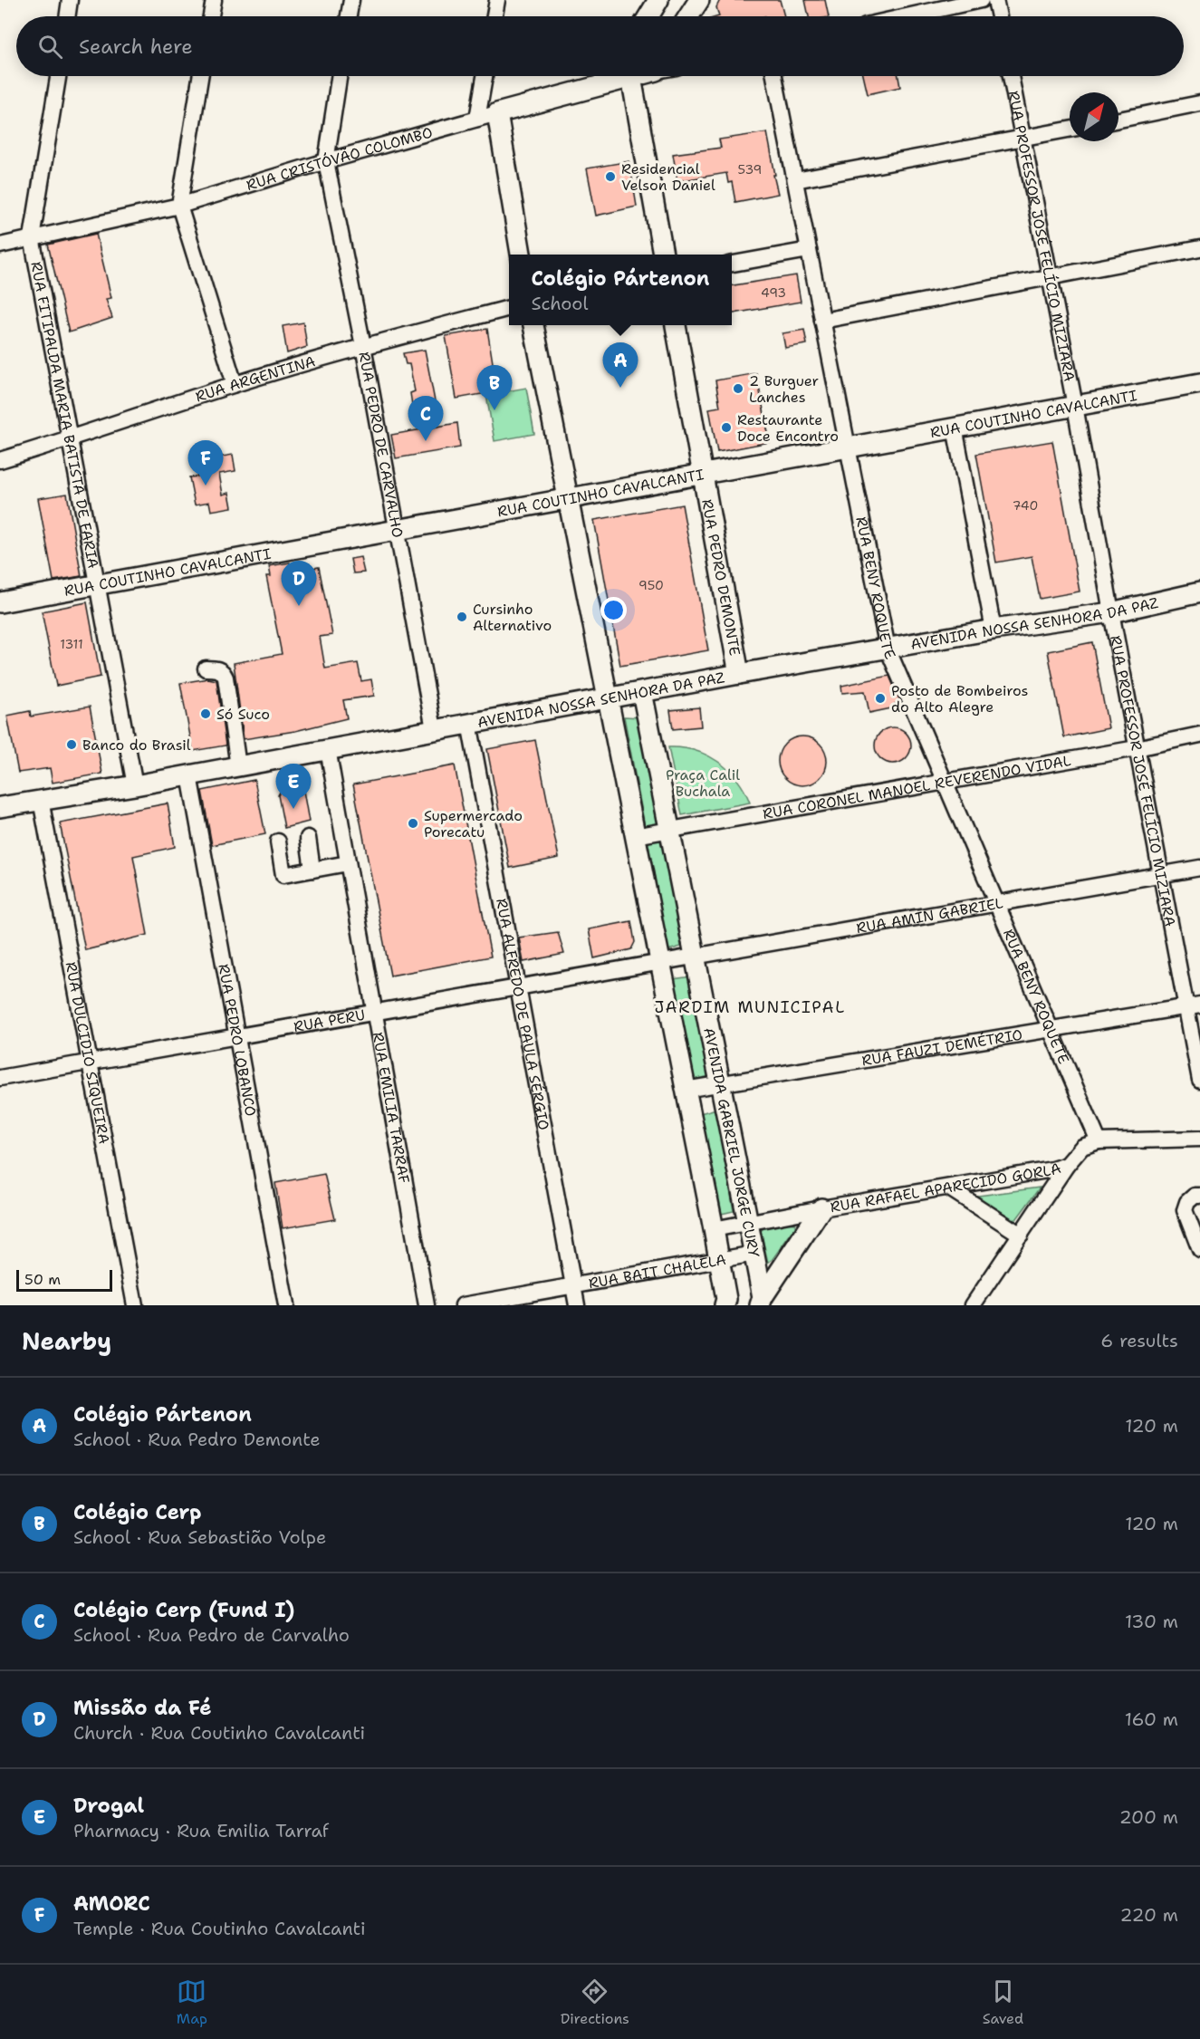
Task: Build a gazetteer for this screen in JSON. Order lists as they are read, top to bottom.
{
  "streets": {
    "main road": [
      "RUA CRISTÓVÃO COLOMBO",
      "RUA COUTINHO CAVALCANTI",
      "RUA PEDRO DEMONTE",
      "AVENIDA NOSSA SENHORA DA PAZ",
      "AVENIDA GABRIEL JORGE CURY"
    ],
    "street": [
      "RUA PROFESSOR JOSÉ FELÍCIO MIZIARA",
      "RUA ARGENTINA",
      "RUA FITIPALDA MARIA BATISTA DE FARIA",
      "RUA PEDRO DE CARVALHO",
      "RUA BENY ROQUETE",
      "RUA CORONEL MANOEL REVERENDO VIDAL",
      "RUA AMIN GABRIEL",
      "RUA ALFREDO DE PAULA SÉRGIO",
      "RUA PERU",
      "RUA PEDRO LOBANCO",
      "RUA FAUZI DEMÉTRIO",
      "RUA DULCIDIO SIQUEIRA",
      "RUA EMILIA TARRAF",
      "RUA RAFAEL APARECIDO GORLA",
      "RUA BAIT CHALELA"
    ]
  },
  "crossings": [
    ["RUA CRISTÓVÃO COLOMBO", "RUA FITIPALDA MARIA BATISTA DE FARIA"],
    ["RUA CRISTÓVÃO COLOMBO", "RUA PEDRO DE CARVALHO"],
    ["RUA PROFESSOR JOSÉ FELÍCIO MIZIARA", "RUA COUTINHO CAVALCANTI"],
    ["RUA PROFESSOR JOSÉ FELÍCIO MIZIARA", "AVENIDA NOSSA SENHORA DA PAZ"],
    ["RUA PROFESSOR JOSÉ FELÍCIO MIZIARA", "RUA CORONEL MANOEL REVERENDO VIDAL"],
    ["RUA PROFESSOR JOSÉ FELÍCIO MIZIARA", "RUA AMIN GABRIEL"],
    ["RUA PROFESSOR JOSÉ FELÍCIO MIZIARA", "RUA FAUZI DEMÉTRIO"],
    ["RUA ARGENTINA", "RUA FITIPALDA MARIA BATISTA DE FARIA"],
    ["RUA ARGENTINA", "RUA PEDRO DE CARVALHO"],
    ["RUA COUTINHO CAVALCANTI", "RUA FITIPALDA MARIA BATISTA DE FARIA"],
    ["RUA COUTINHO CAVALCANTI", "RUA PEDRO DE CARVALHO"],
    ["RUA COUTINHO CAVALCANTI", "RUA PEDRO DEMONTE"],
    ["RUA COUTINHO CAVALCANTI", "RUA BENY ROQUETE"],
    ["RUA FITIPALDA MARIA BATISTA DE FARIA", "AVENIDA NOSSA SENHORA DA PAZ"],
    ["RUA PEDRO DE CARVALHO", "AVENIDA NOSSA SENHORA DA PAZ"],
    ["RUA PEDRO DEMONTE", "AVENIDA NOSSA SENHORA DA PAZ"],
    ["RUA BENY ROQUETE", "AVENIDA NOSSA SENHORA DA PAZ"],
    ["RUA BENY ROQUETE", "RUA CORONEL MANOEL REVERENDO VIDAL"],
    ["RUA BENY ROQUETE", "RUA AMIN GABRIEL"],
    ["RUA BENY ROQUETE", "RUA FAUZI DEMÉTRIO"],
    ["RUA BENY ROQUETE", "RUA RAFAEL APARECIDO GORLA"],
    ["AVENIDA NOSSA SENHORA DA PAZ", "RUA ALFREDO DE PAULA SÉRGIO"],
    ["AVENIDA NOSSA SENHORA DA PAZ", "RUA PEDRO LOBANCO"],
    ["AVENIDA NOSSA SENHORA DA PAZ", "RUA DULCIDIO SIQUEIRA"],
    ["AVENIDA NOSSA SENHORA DA PAZ", "RUA EMILIA TARRAF"],
    ["AVENIDA NOSSA SENHORA DA PAZ", "AVENIDA GABRIEL JORGE CURY"],
    ["RUA CORONEL MANOEL REVERENDO VIDAL", "AVENIDA GABRIEL JORGE CURY"],
    ["RUA AMIN GABRIEL", "RUA PERU"],
    ["RUA AMIN GABRIEL", "AVENIDA GABRIEL JORGE CURY"],
    ["RUA ALFREDO DE PAULA SÉRGIO", "RUA PERU"],
    ["RUA ALFREDO DE PAULA SÉRGIO", "RUA BAIT CHALELA"],
    ["RUA PERU", "RUA PEDRO LOBANCO"],
    ["RUA PERU", "RUA DULCIDIO SIQUEIRA"],
    ["RUA PERU", "RUA EMILIA TARRAF"],
    ["RUA FAUZI DEMÉTRIO", "AVENIDA GABRIEL JORGE CURY"],
    ["AVENIDA GABRIEL JORGE CURY", "RUA RAFAEL APARECIDO GORLA"],
    ["AVENIDA GABRIEL JORGE CURY", "RUA BAIT CHALELA"]
  ],
  "districts": ["JARDIM MUNICIPAL"],
  "parks": ["Praça Calil Buchala"],
  "places": [
    "Residencial Velson Daniel",
    "2 Burguer Lanches",
    "Restaurante Doce Encontro",
    "Cursinho Alternativo",
    "Posto de Bombeiros do Alto Alegre",
    "Só Suco",
    "Banco do Brasil",
    "Supermercado Porecatu"
  ],
  "house_numbers": [
    "539",
    "493",
    "740",
    "950",
    "1311"
  ],
  "scale_bar": "50 m",
  "north": "top right",
  "page": {
    "search": "Search here",
    "popup": ["Colégio Pártenon", "School"],
    "pins": [
      "A",
      "B",
      "C",
      "F",
      "D",
      "E"
    ],
    "scale": "50 m",
    "heading": ["Nearby", "6 results"],
    "list": [
      {
        "mark": "A",
        "name": "Colégio Pártenon",
        "note": "School · Rua Pedro Demonte",
        "value": "120 m"
      },
      {
        "mark": "B",
        "name": "Colégio Cerp",
        "note": "School · Rua Sebastião Volpe",
        "value": "120 m"
      },
      {
        "mark": "C",
        "name": "Colégio Cerp (Fund I)",
        "note": "School · Rua Pedro de Carvalho",
        "value": "130 m"
      },
      {
        "mark": "D",
        "name": "Missão da Fé",
        "note": "Church · Rua Coutinho Cavalcanti",
        "value": "160 m"
      },
      {
        "mark": "E",
        "name": "Drogal",
        "note": "Pharmacy · Rua Emilia Tarraf",
        "value": "200 m"
      },
      {
        "mark": "F",
        "name": "AMORC",
        "note": "Temple · Rua Coutinho Cavalcanti",
        "value": "220 m"
      }
    ],
    "nav": ["Map", "Directions", "Saved"]
  }
}
